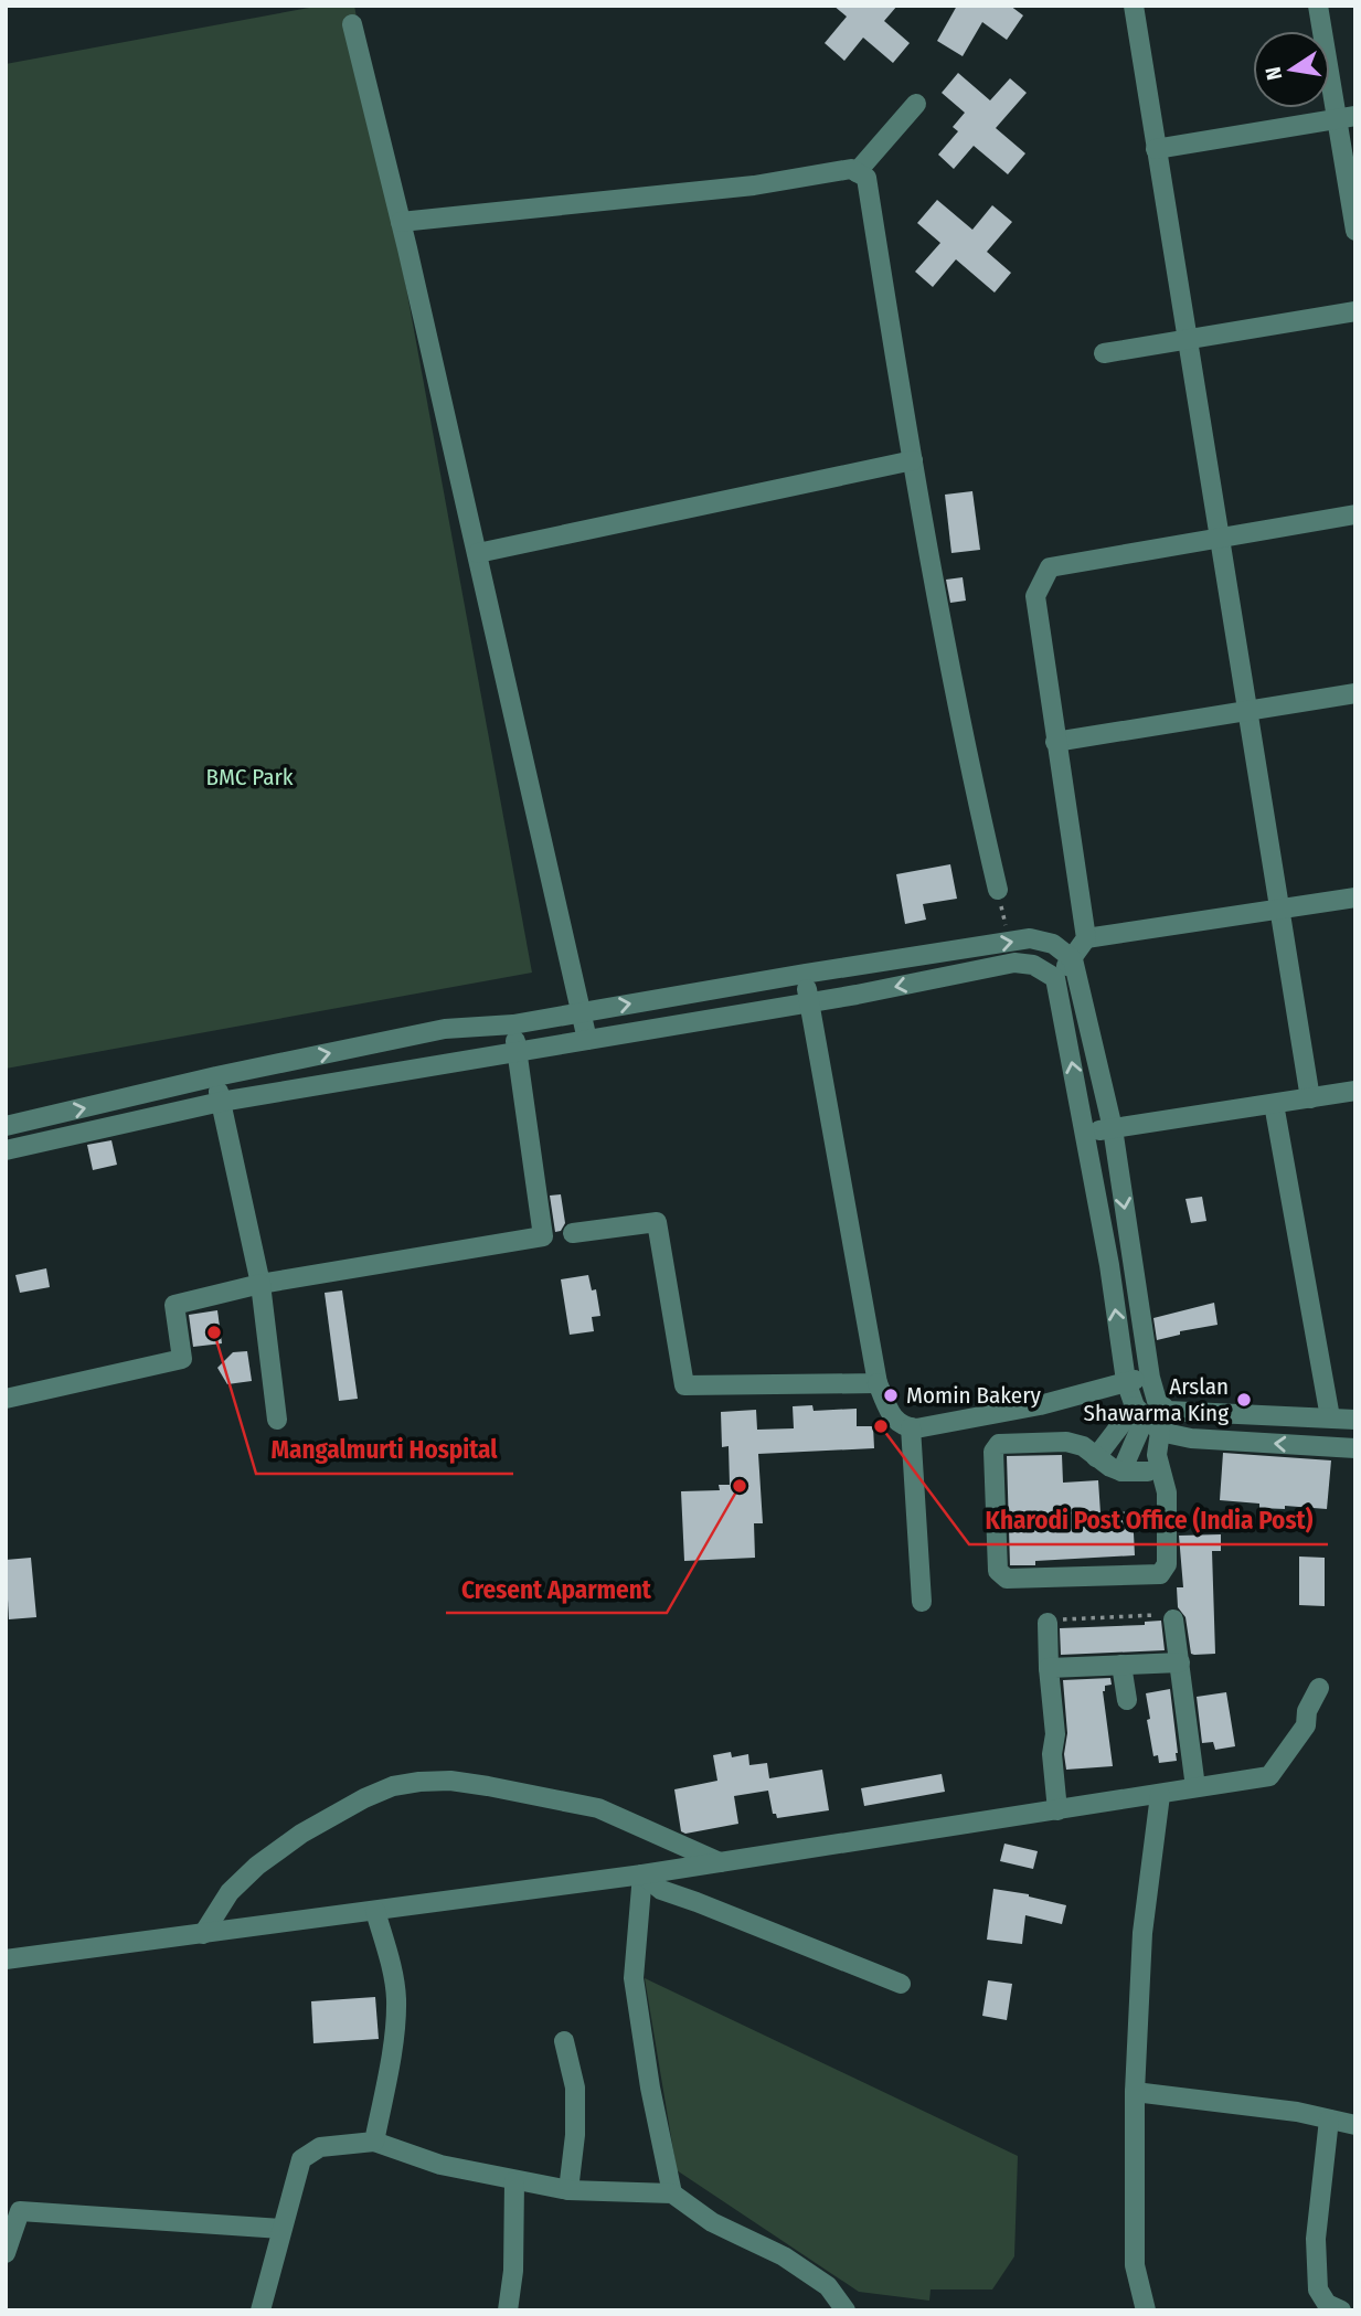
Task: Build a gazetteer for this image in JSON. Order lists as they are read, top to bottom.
{
  "parks": ["BMC Park"],
  "places": [
    "Mangalmurti Hospital",
    "Momin Bakery",
    "Arslan Shawarma King",
    "Kharodi Post Office (India Post)",
    "Cresent Aparment"
  ],
  "north": "left"
}
